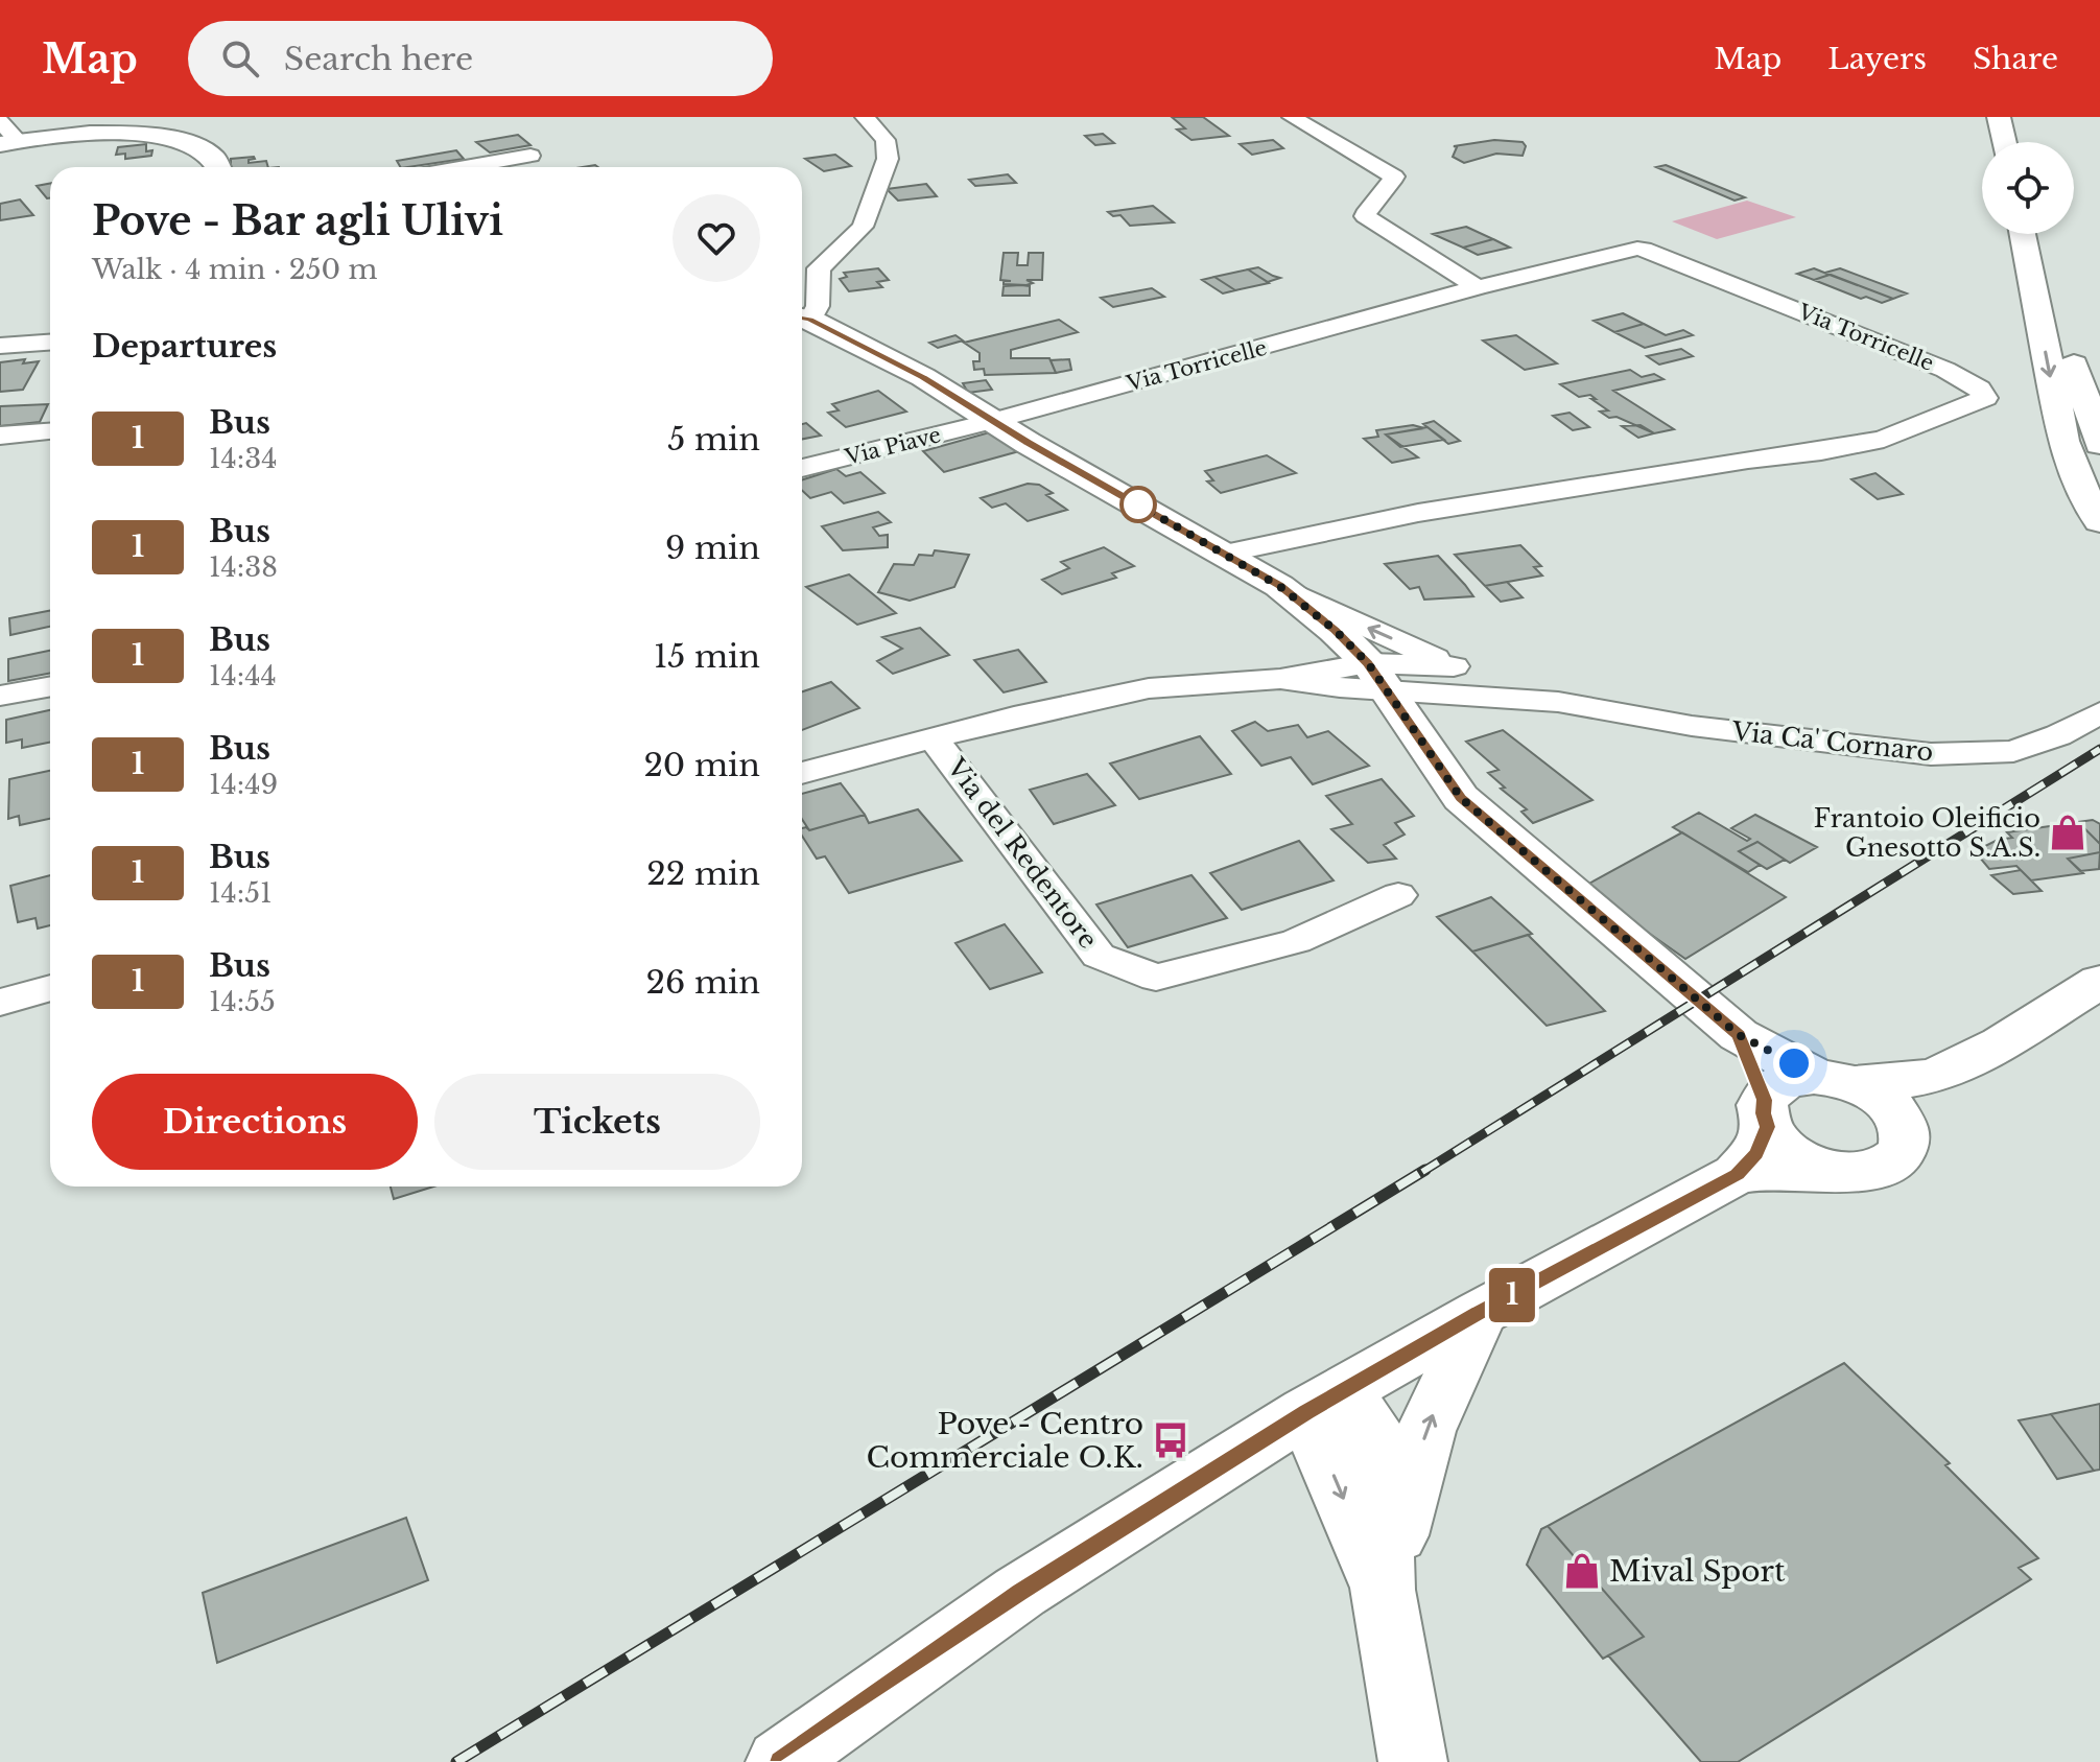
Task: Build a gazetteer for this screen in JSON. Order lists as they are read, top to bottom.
{
  "streets": {
    "street": [
      "Via Torricelle",
      "Via Piave",
      "Via Ca' Cornaro",
      "Via del Redentore"
    ]
  },
  "crossings": [
    ["Via Torricelle", "Via Piave"]
  ],
  "places": {
    "shop": ["Frantoio Oleificio Gnesotto S.A.S.", "Mival Sport"],
    "bus stop": ["Pove - Centro Commerciale O.K."]
  },
  "lines": ["bus line 1"],
  "page": {
    "header": "Map",
    "search": "Search here",
    "nav": ["Map", "Layers", "Share"],
    "on_map": "1",
    "heading": [
      ["Pove - Bar agli Ulivi", "Walk · 4 min · 250 m"],
      "Departures"
    ],
    "list": [
      {
        "mark": "1",
        "name": "Bus",
        "note": "14:34",
        "value": "5 min"
      },
      {
        "mark": "1",
        "name": "Bus",
        "note": "14:38",
        "value": "9 min"
      },
      {
        "mark": "1",
        "name": "Bus",
        "note": "14:44",
        "value": "15 min"
      },
      {
        "mark": "1",
        "name": "Bus",
        "note": "14:49",
        "value": "20 min"
      },
      {
        "mark": "1",
        "name": "Bus",
        "note": "14:51",
        "value": "22 min"
      },
      {
        "mark": "1",
        "name": "Bus",
        "note": "14:55",
        "value": "26 min"
      }
    ],
    "buttons": ["Directions", "Tickets"]
  }
}
